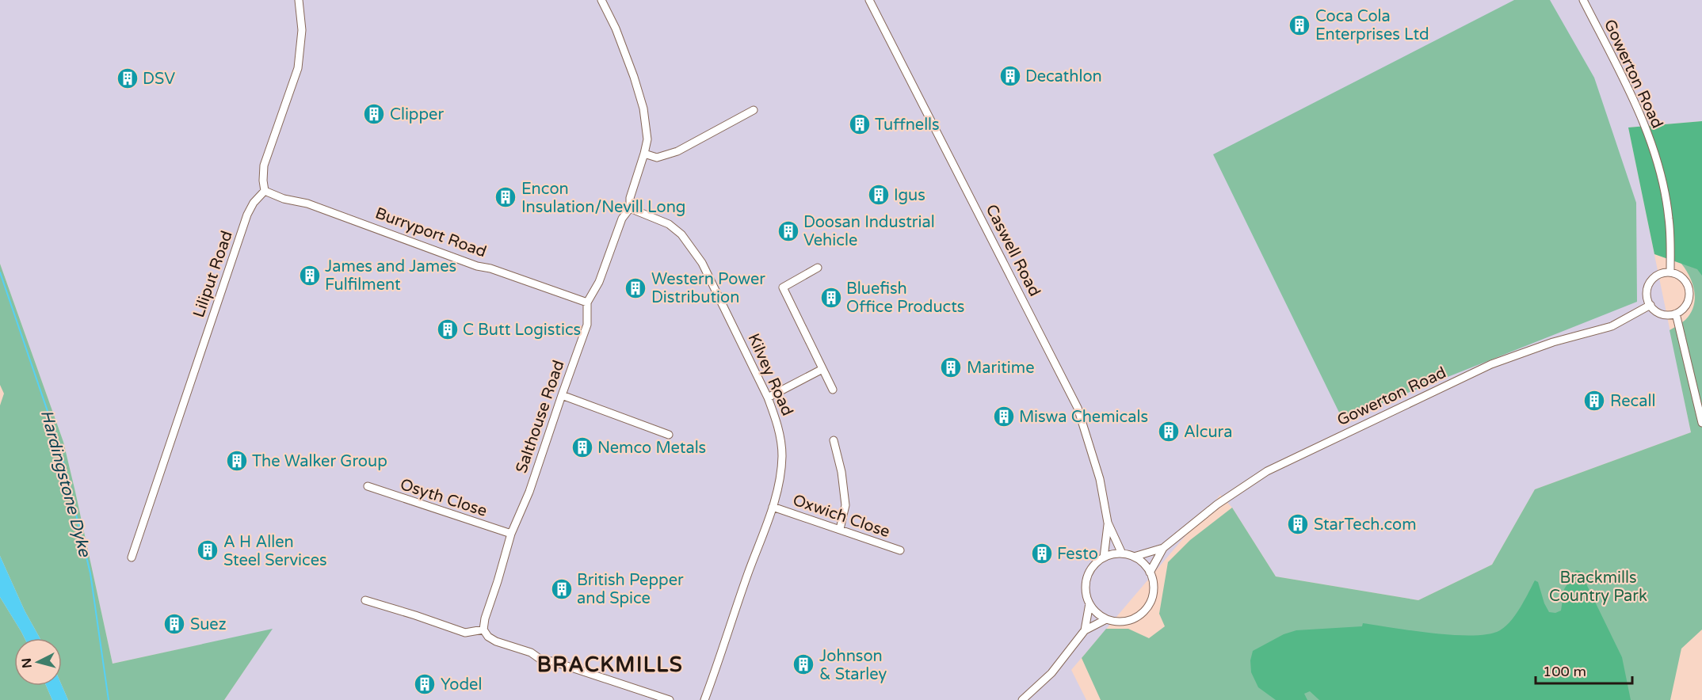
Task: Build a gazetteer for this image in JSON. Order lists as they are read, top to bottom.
{
  "streets": {
    "street": [
      "Gowerton Road",
      "Burryport Road",
      "Caswell Road",
      "Liliput Road",
      "Kilvey Road",
      "Salthouse Road",
      "Osyth Close",
      "Oxwich Close"
    ]
  },
  "crossings": [
    ["Gowerton Road", "Caswell Road"],
    ["Burryport Road", "Liliput Road"],
    ["Burryport Road", "Salthouse Road"],
    ["Kilvey Road", "Salthouse Road"],
    ["Kilvey Road", "Oxwich Close"],
    ["Salthouse Road", "Osyth Close"]
  ],
  "districts": ["BRACKMILLS"],
  "water": ["Hardingstone Dyke"],
  "parks": ["Brackmills Country Park"],
  "places": {
    "building": [
      "Coca Cola Enterprises Ltd",
      "Decathlon",
      "DSV",
      "Clipper",
      "Tuffnells",
      "Igus",
      "Encon Insulation/Nevill Long",
      "Doosan Industrial Vehicle",
      "James and James Fulfilment",
      "Western Power Distribution",
      "Bluefish Office Products",
      "C Butt Logistics",
      "Maritime",
      "Recall",
      "Miswa Chemicals",
      "Alcura",
      "Nemco Metals",
      "The Walker Group",
      "StarTech.com",
      "A H Allen Steel Services",
      "Festo",
      "British Pepper and Spice",
      "Suez",
      "Johnson & Starley",
      "Yodel"
    ]
  },
  "scale_bar": "100 m",
  "north": "left"
}
